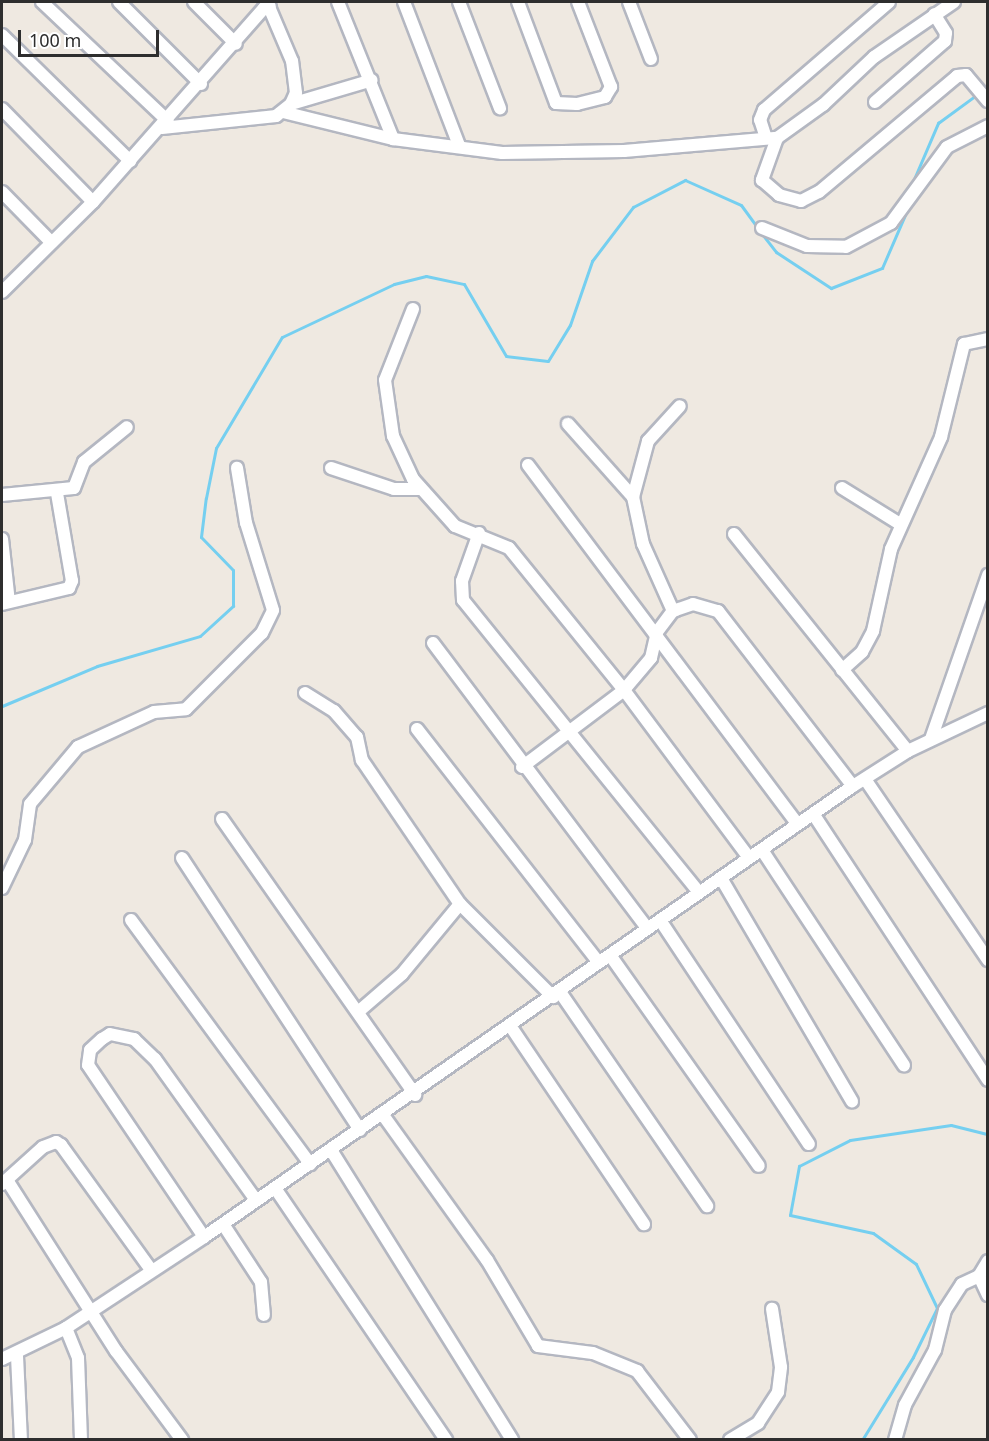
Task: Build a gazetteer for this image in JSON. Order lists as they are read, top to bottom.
{
  "scale_bar": "100 m"
}
